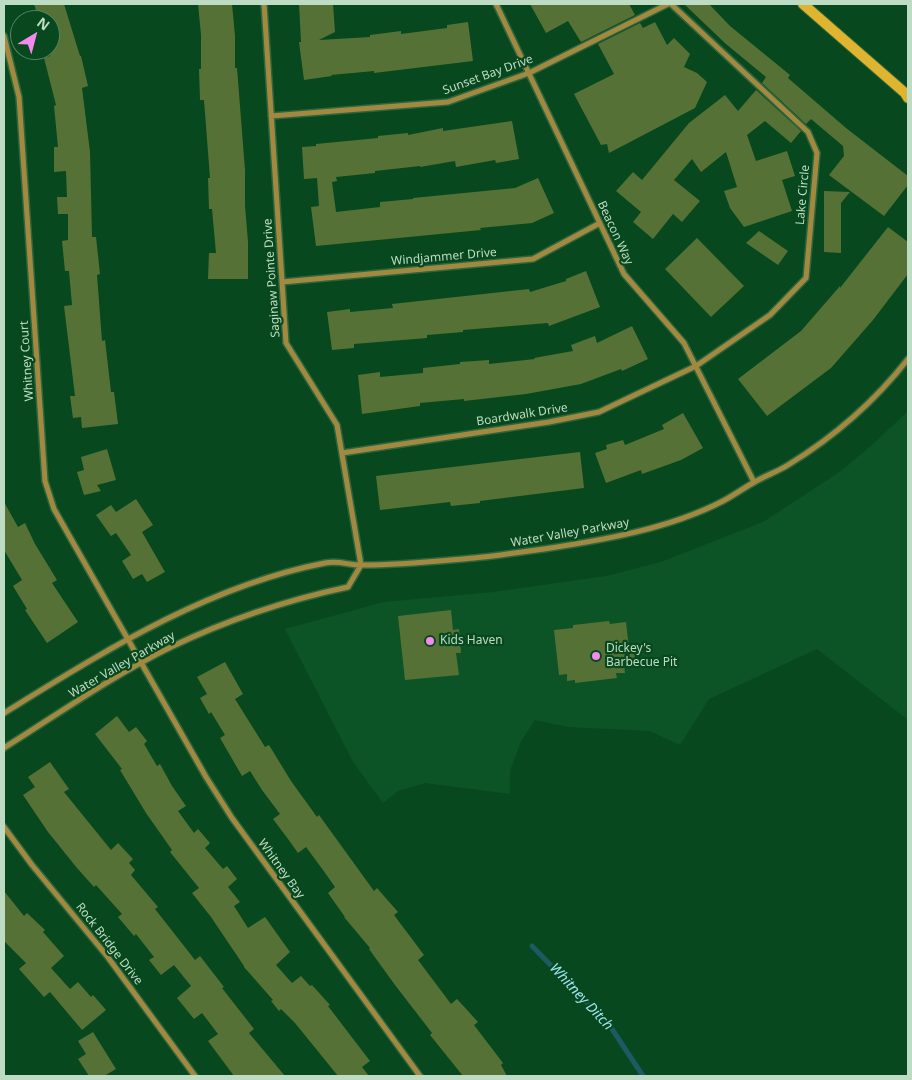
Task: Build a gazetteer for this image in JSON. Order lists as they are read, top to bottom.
{
  "streets": {
    "street": [
      "Sunset Bay Drive",
      "Lake Circle",
      "Beacon Way",
      "Windjammer Drive",
      "Saginaw Pointe Drive",
      "Whitney Court",
      "Boardwalk Drive",
      "Water Valley Parkway",
      "Whitney Bay",
      "Rock Bridge Drive"
    ]
  },
  "crossings": [
    ["Sunset Bay Drive", "Lake Circle"],
    ["Sunset Bay Drive", "Beacon Way"],
    ["Sunset Bay Drive", "Saginaw Pointe Drive"],
    ["Lake Circle", "Beacon Way"],
    ["Lake Circle", "Boardwalk Drive"],
    ["Beacon Way", "Windjammer Drive"],
    ["Beacon Way", "Boardwalk Drive"],
    ["Beacon Way", "Water Valley Parkway"],
    ["Windjammer Drive", "Saginaw Pointe Drive"],
    ["Saginaw Pointe Drive", "Boardwalk Drive"],
    ["Saginaw Pointe Drive", "Water Valley Parkway"],
    ["Whitney Court", "Water Valley Parkway"],
    ["Whitney Court", "Whitney Bay"],
    ["Water Valley Parkway", "Whitney Bay"]
  ],
  "water": ["Whitney Ditch"],
  "places": ["Kids Haven", "Dickey's Barbecue Pit"],
  "north": "top right"
}
